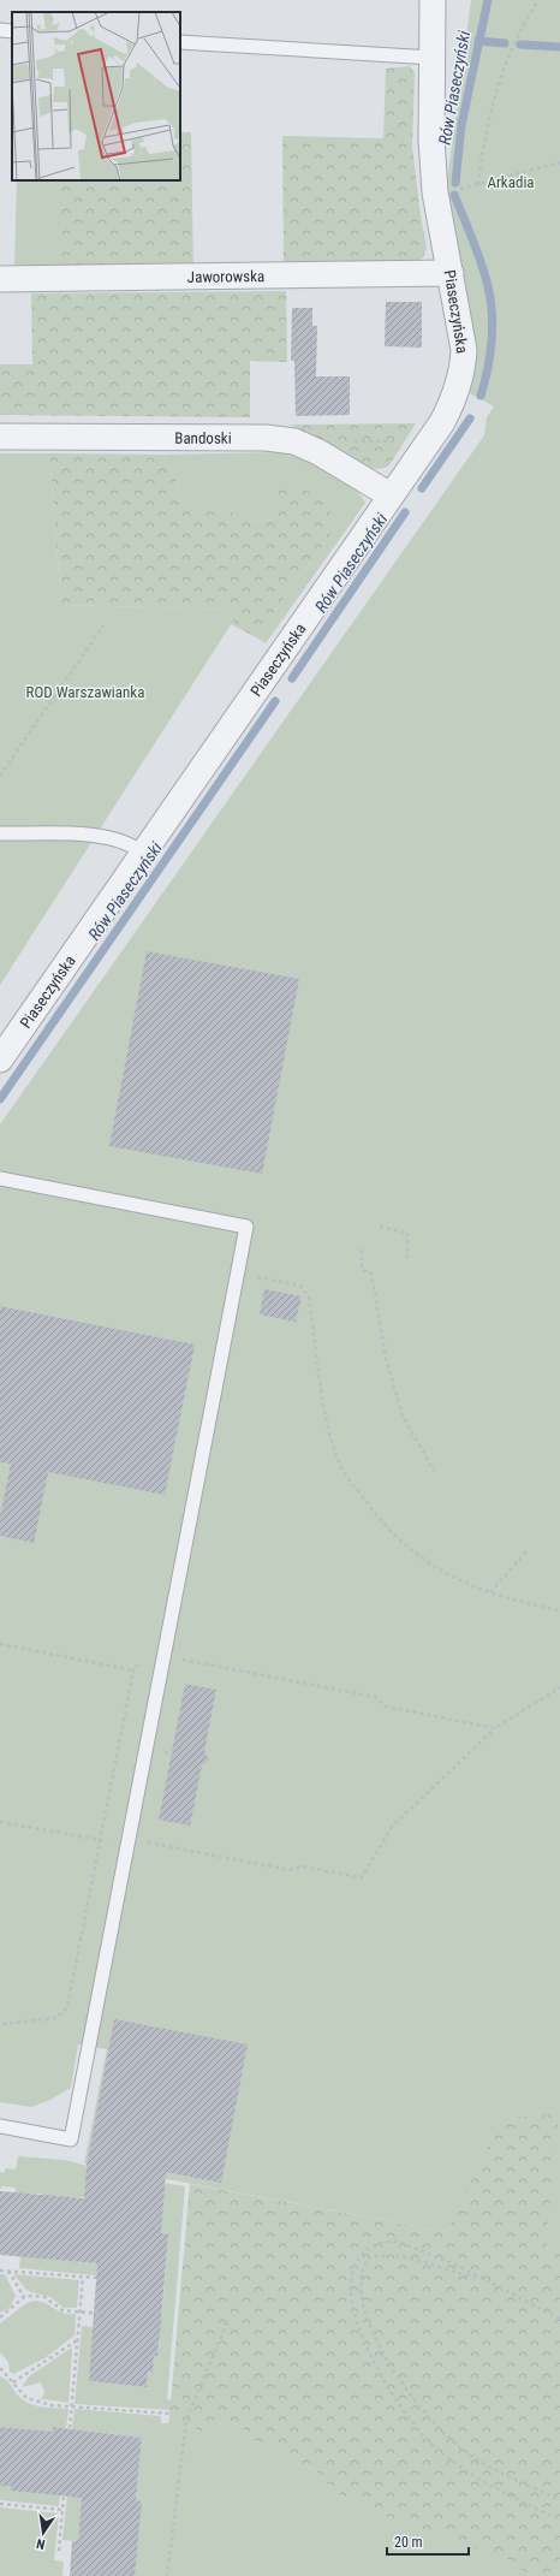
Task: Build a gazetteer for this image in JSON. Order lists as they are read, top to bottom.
{
  "streets": {
    "street": ["Jaworowska", "Piaseczyńska", "Bandoski"]
  },
  "crossings": [
    ["Jaworowska", "Piaseczyńska"],
    ["Piaseczyńska", "Bandoski"]
  ],
  "water": ["Rów Piaseczyński"],
  "parks": ["Arkadia", "ROD Warszawianka"],
  "scale_bar": "20 m",
  "north": "bottom"
}
